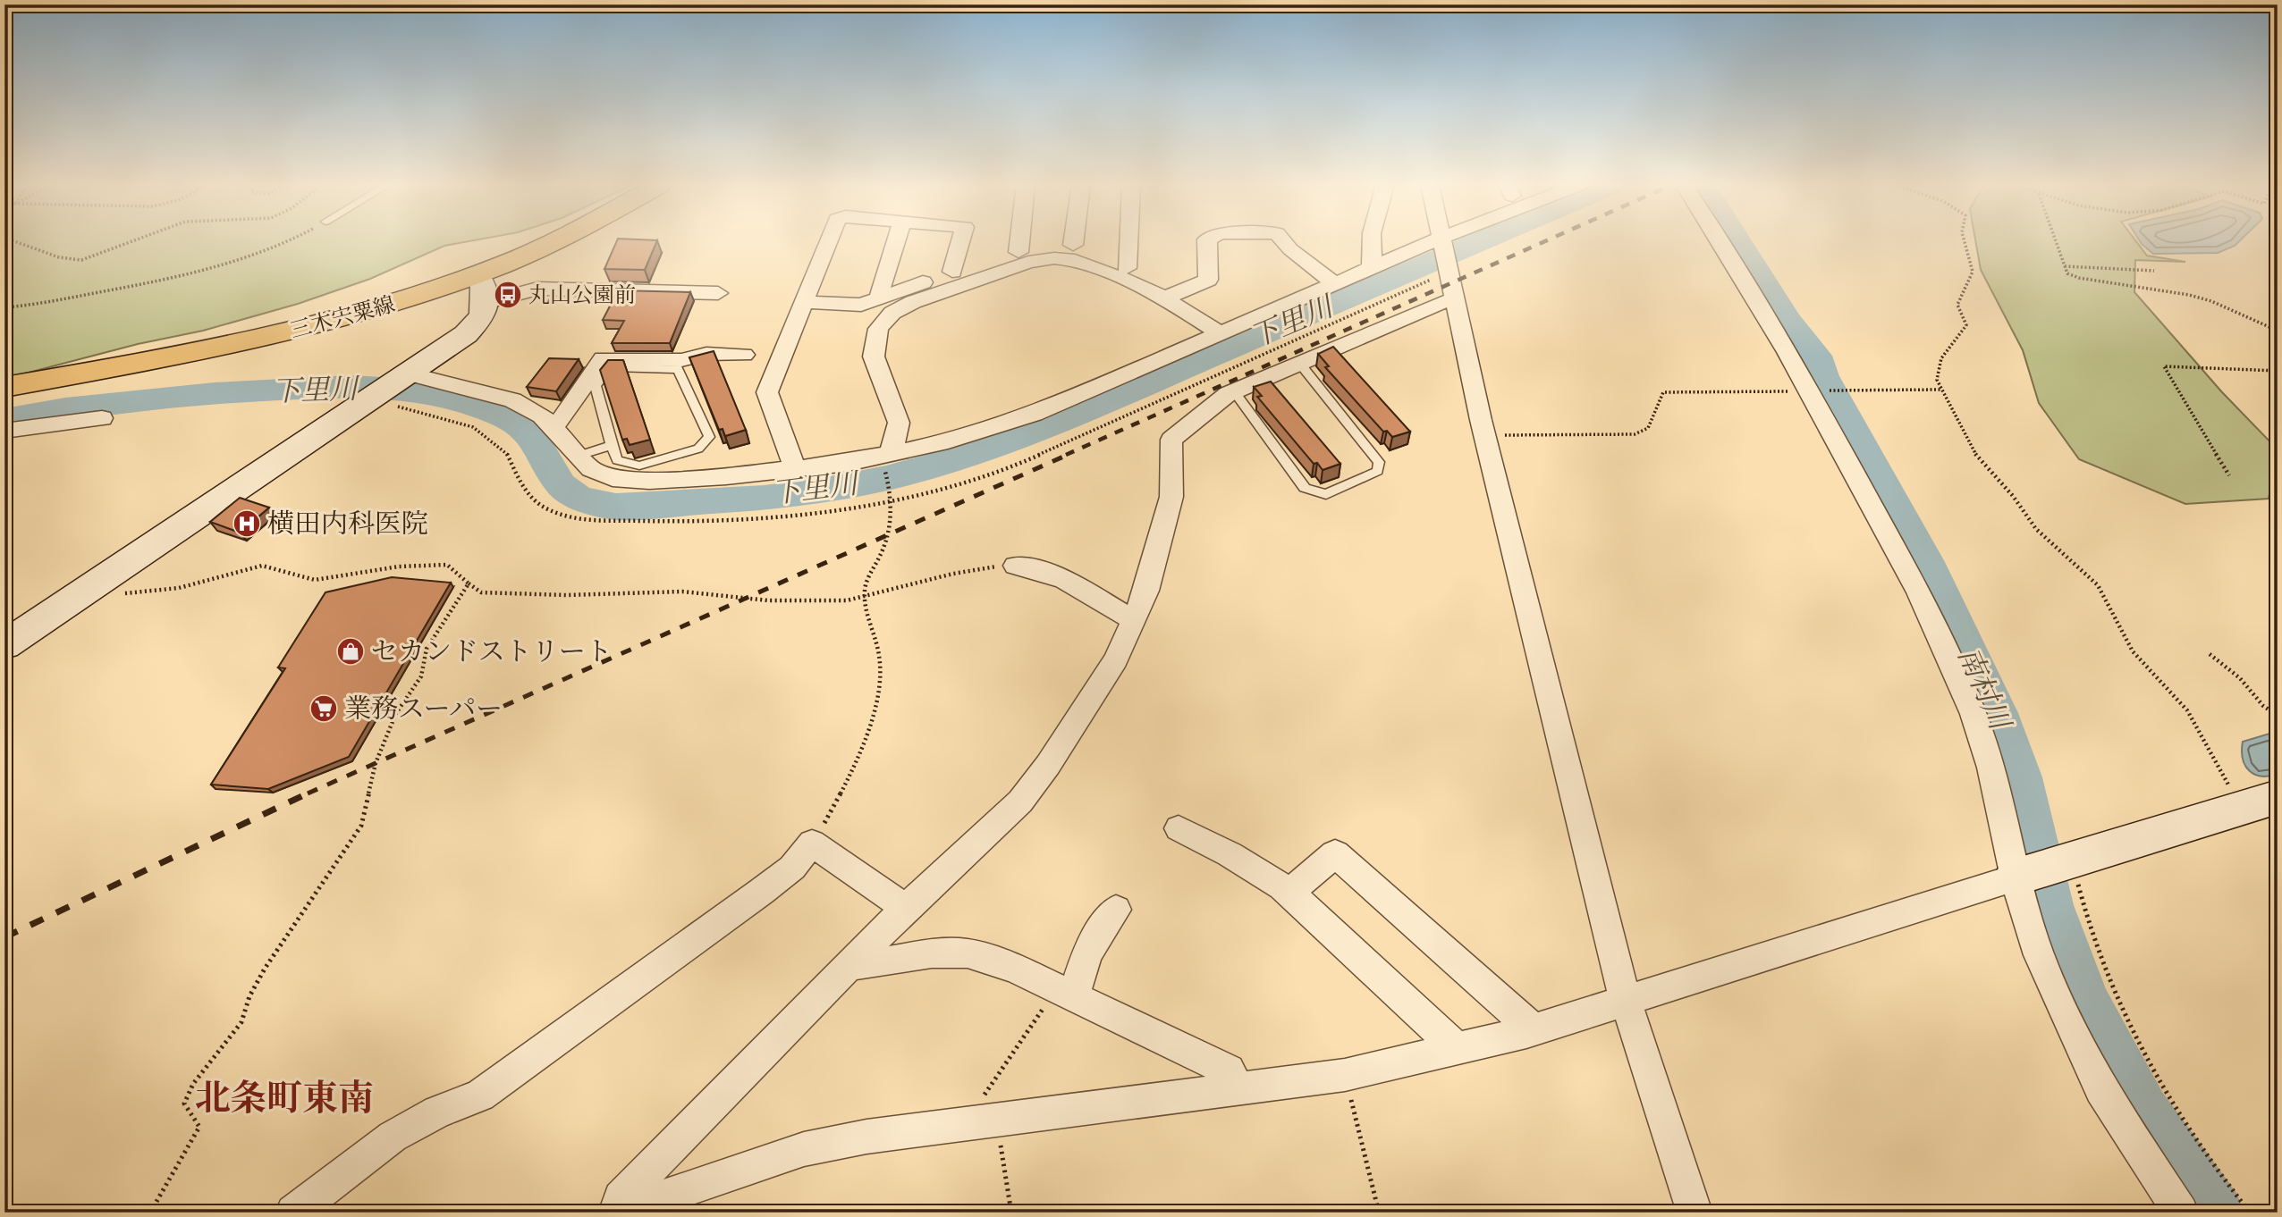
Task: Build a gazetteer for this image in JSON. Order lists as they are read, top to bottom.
{
  "streets": {
    "main road": ["三木宍粟線"]
  },
  "districts": ["北条町東南"],
  "water": ["下里川", "南村川"],
  "places": {
    "bus stop": ["丸山公園前"],
    "hospital": ["横田内科医院"],
    "shop": ["セカンドストリート"],
    "supermarket": ["業務スーパー"]
  }
}
